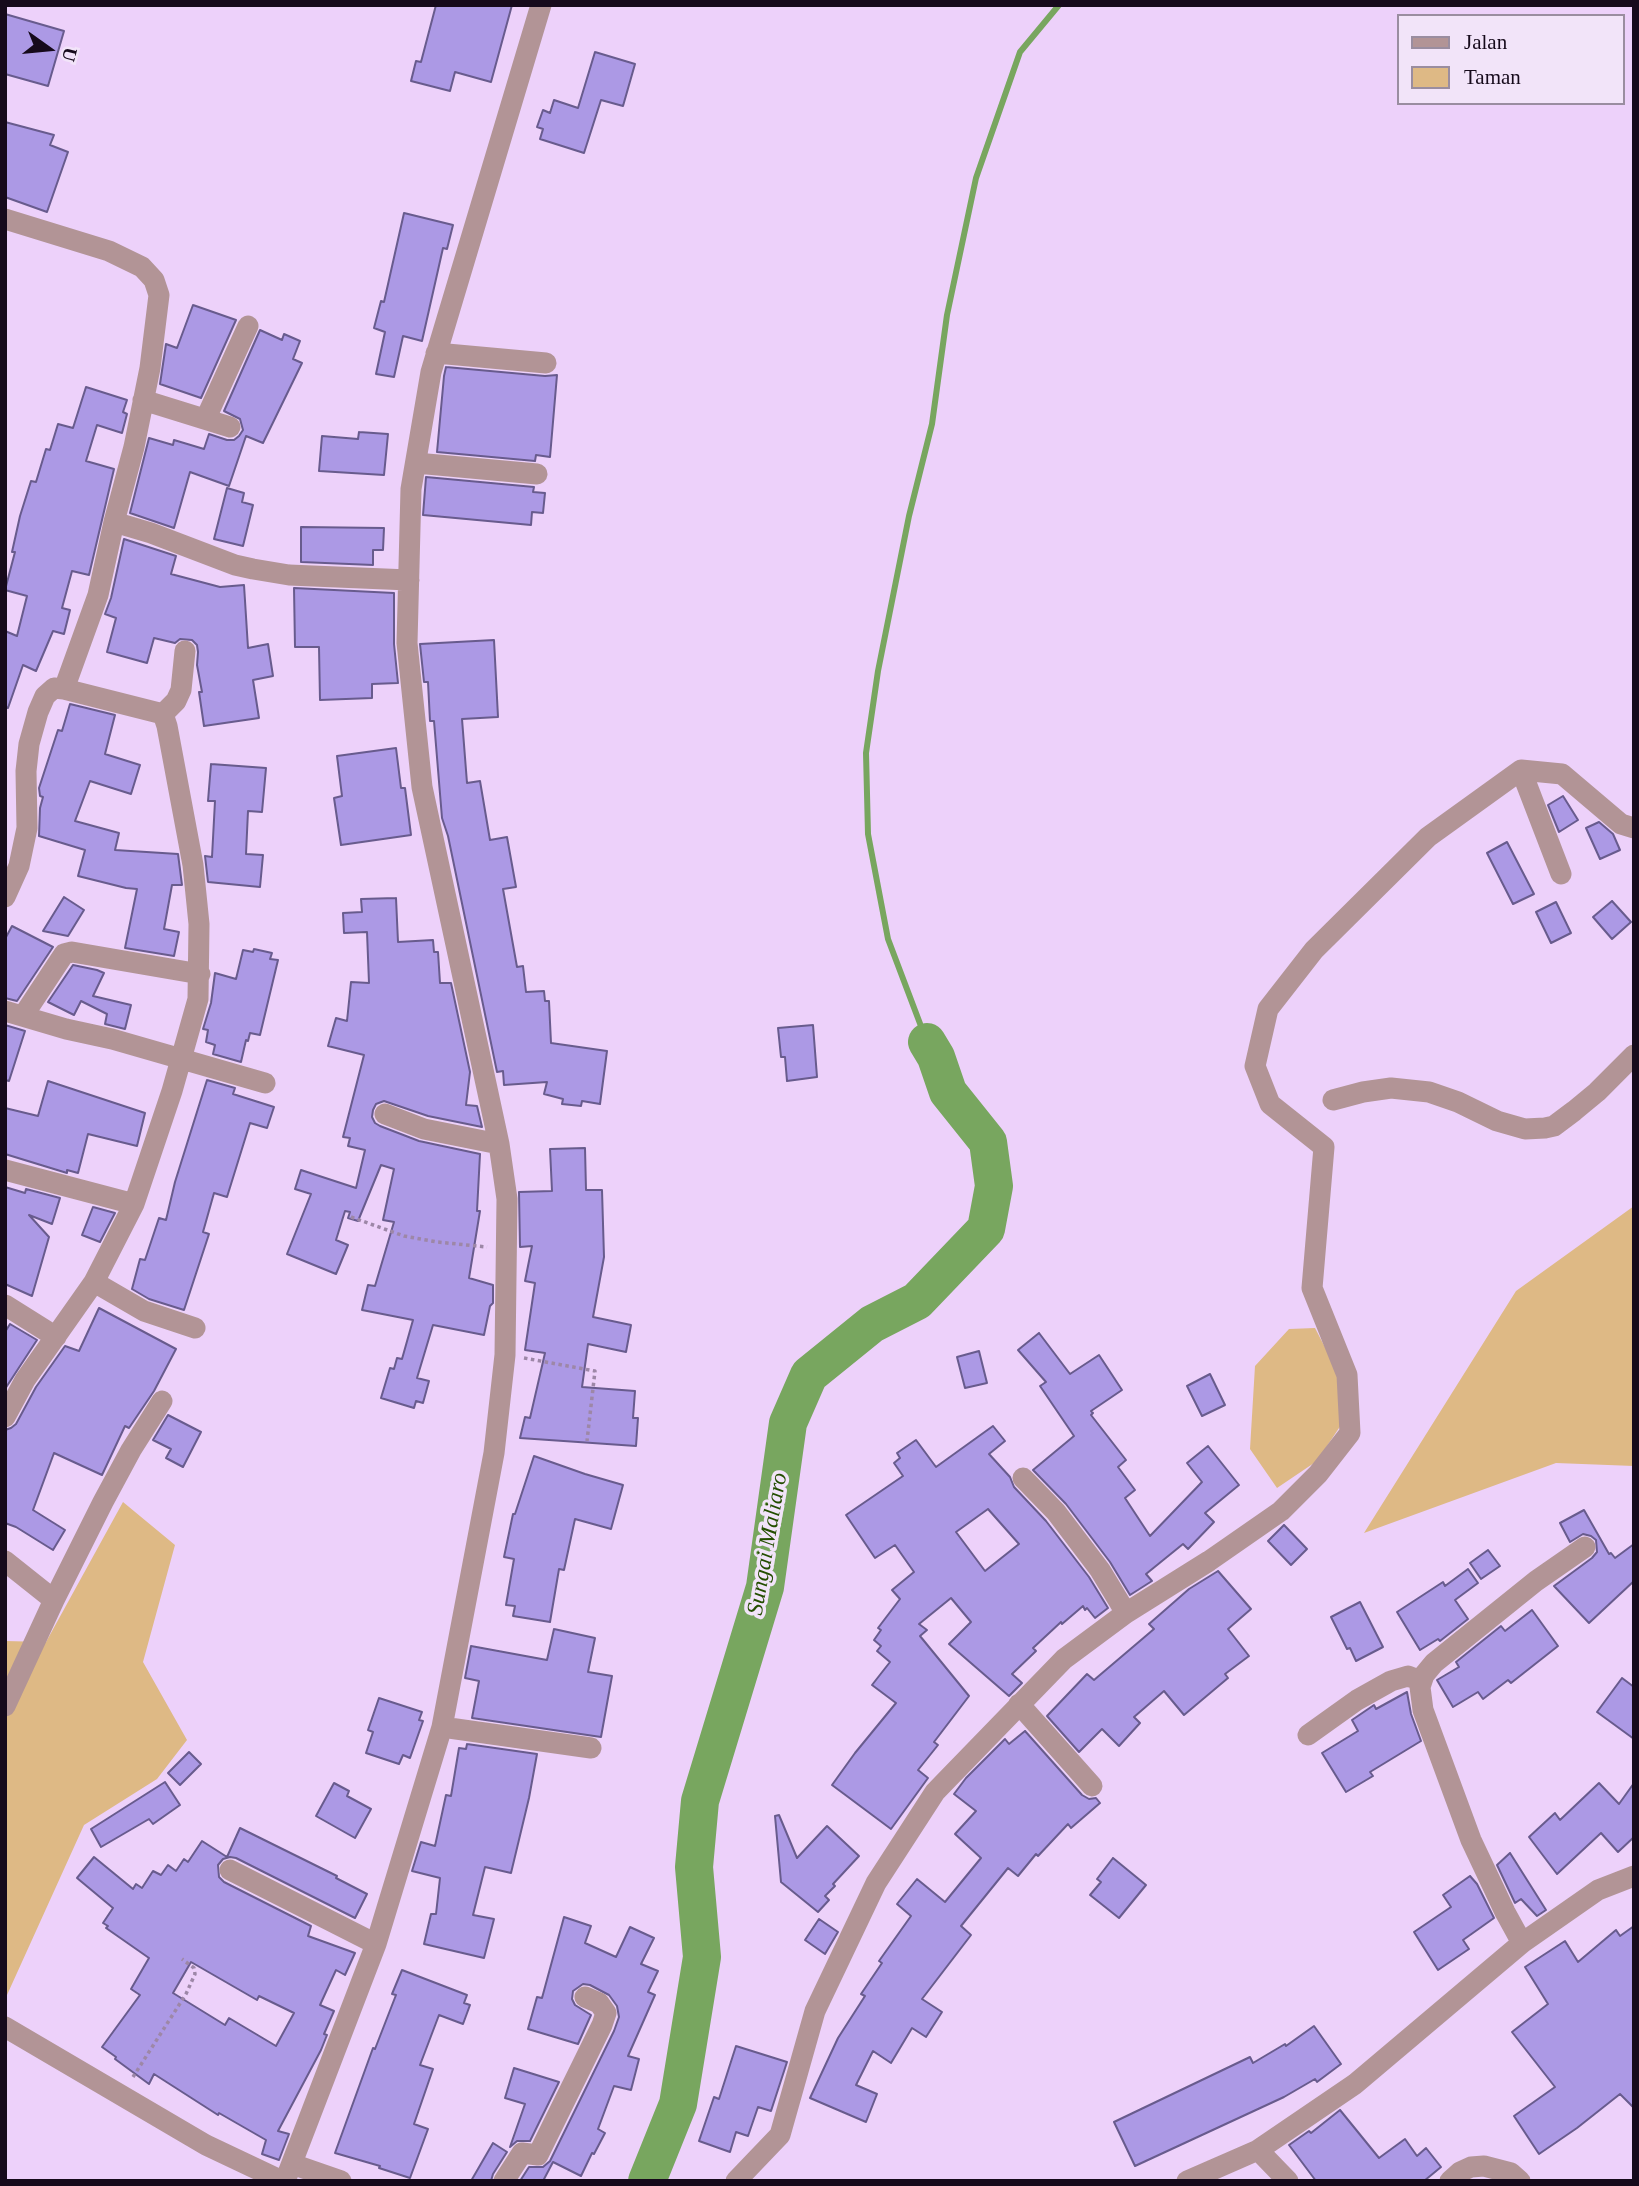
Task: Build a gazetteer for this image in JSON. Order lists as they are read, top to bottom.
{
  "water": ["Sungai Maliaro"],
  "legend": ["Jalan", "Taman"],
  "north": "right"
}
